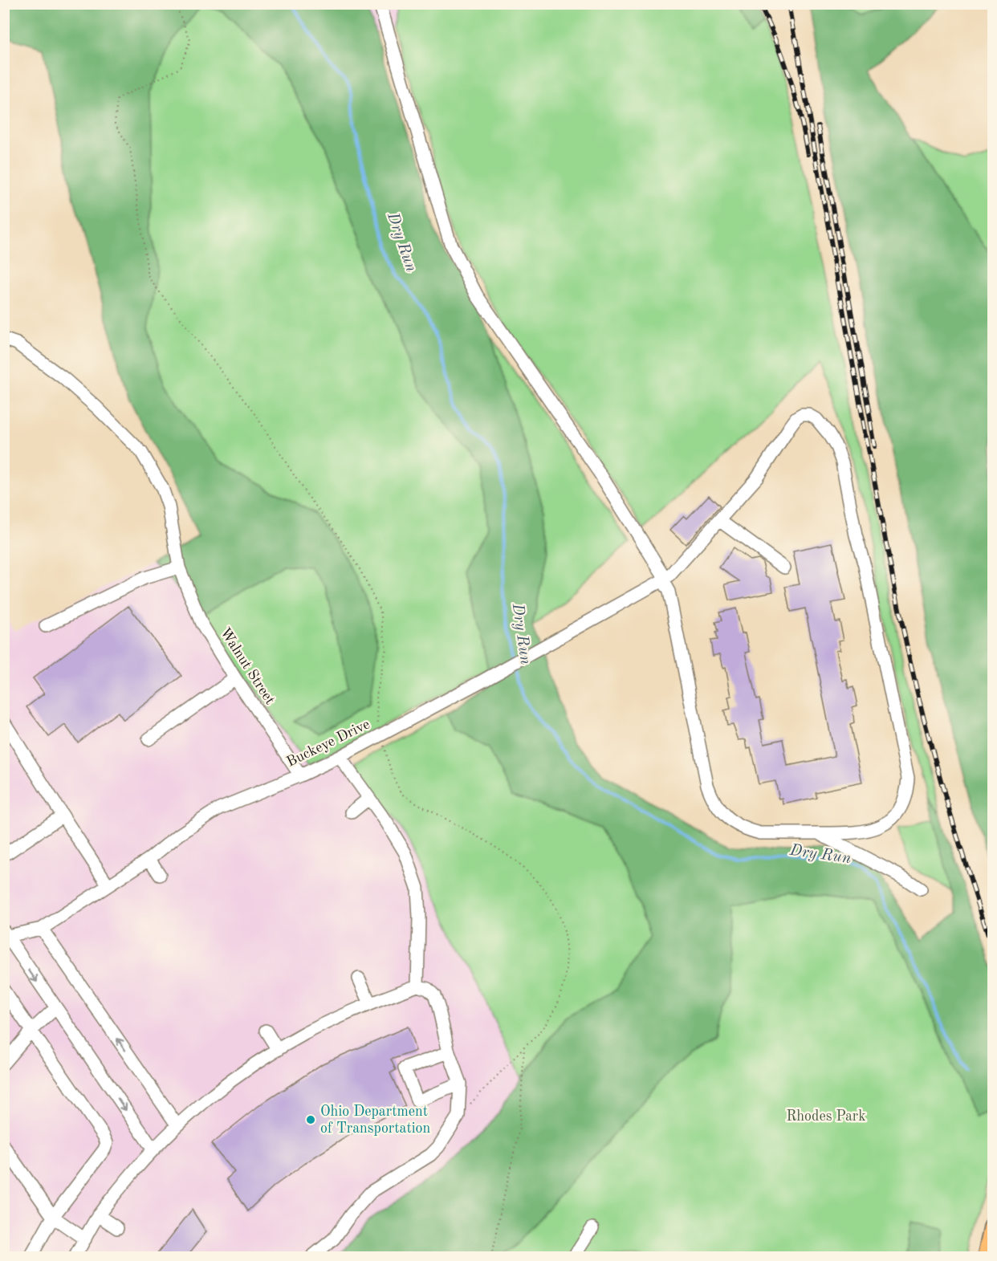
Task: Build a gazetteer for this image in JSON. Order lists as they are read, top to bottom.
{
  "streets": {
    "lane": ["Walnut Street", "Buckeye Drive"]
  },
  "crossings": [
    ["Walnut Street", "Buckeye Drive"]
  ],
  "water": ["Dry Run"],
  "parks": ["Rhodes Park"],
  "places": ["Ohio Department of Transportation"]
}
